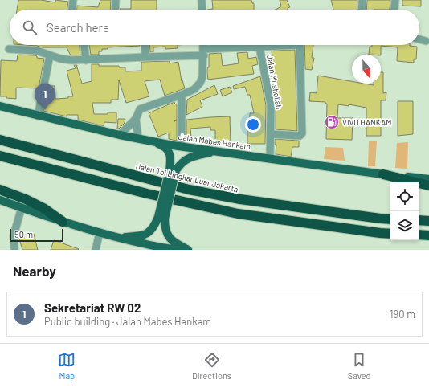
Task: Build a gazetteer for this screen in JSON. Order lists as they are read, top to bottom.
{
  "streets": {
    "highway": ["Jalan Tol Lingkar Luar Jakarta"],
    "main road": ["Jalan Mabes Hankam"],
    "street": ["Jalan Mushollah"]
  },
  "crossings": [
    ["Jalan Mushollah", "Jalan Mabes Hankam"]
  ],
  "places": {
    "fuel station": ["VIVO HANKAM"]
  },
  "scale_bar": "50 m",
  "north": "bottom",
  "page": {
    "search": "Search here",
    "pins": "1",
    "scale": "50 m",
    "heading": "Nearby",
    "list": [
      {
        "mark": "1",
        "name": "Sekretariat RW 02",
        "note": "Public building · Jalan Mabes Hankam",
        "value": "190 m"
      }
    ],
    "nav": ["Map", "Directions", "Saved"]
  }
}
